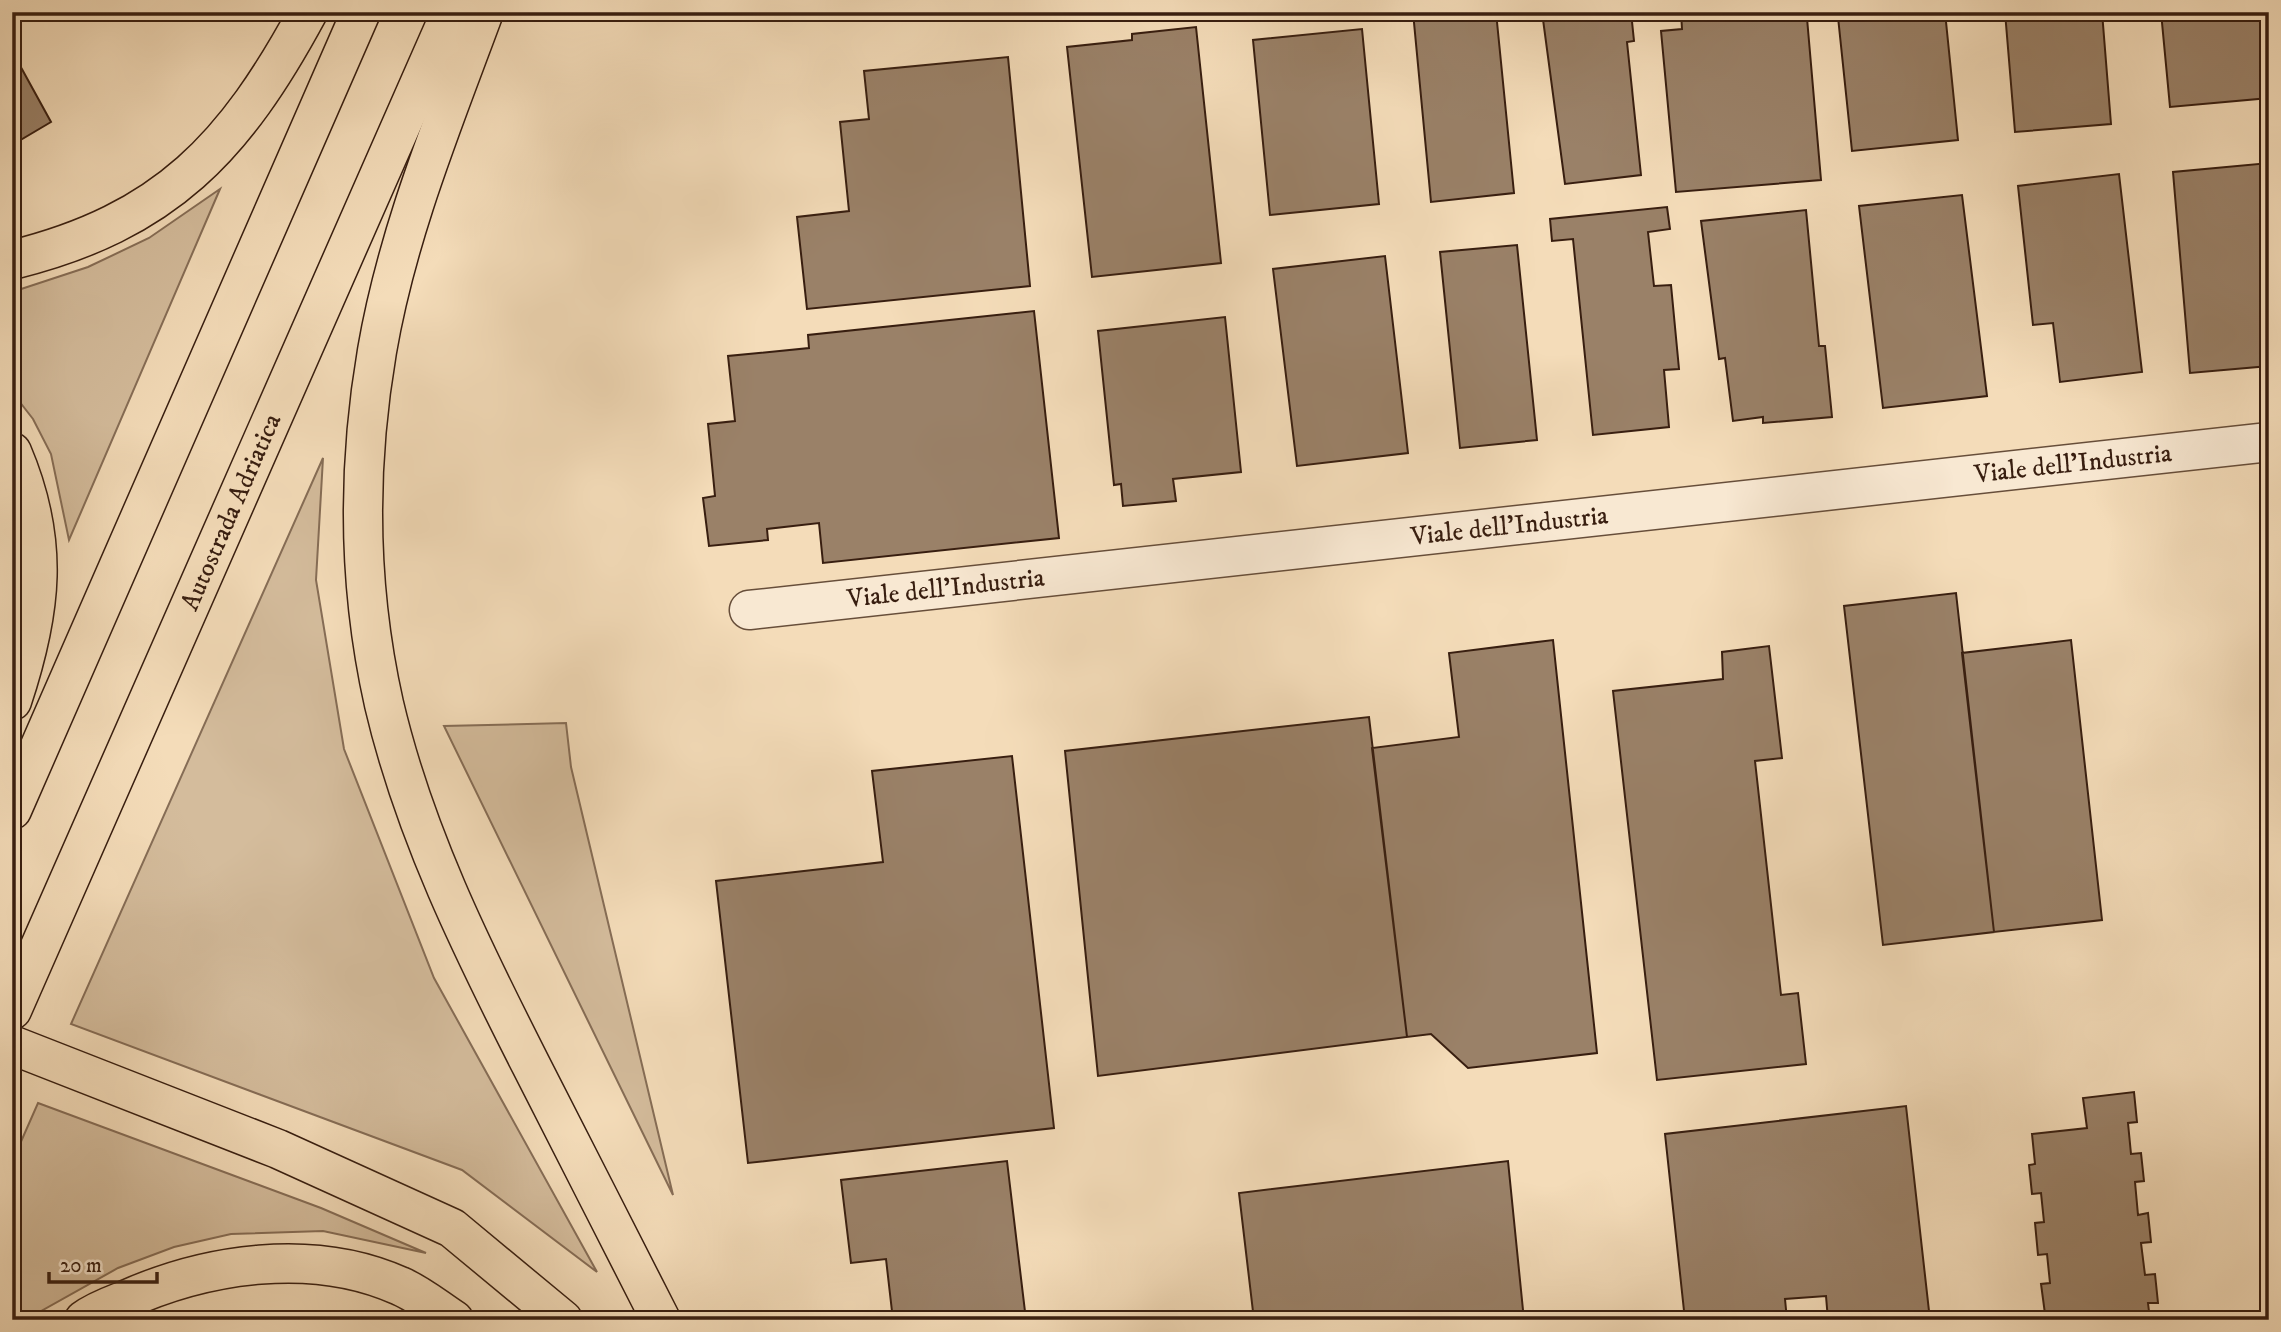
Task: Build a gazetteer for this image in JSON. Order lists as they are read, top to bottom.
{
  "streets": {
    "highway": ["Autostrada Adriatica"],
    "street": ["Viale dell'Industria"]
  },
  "scale_bar": "20 m"
}
